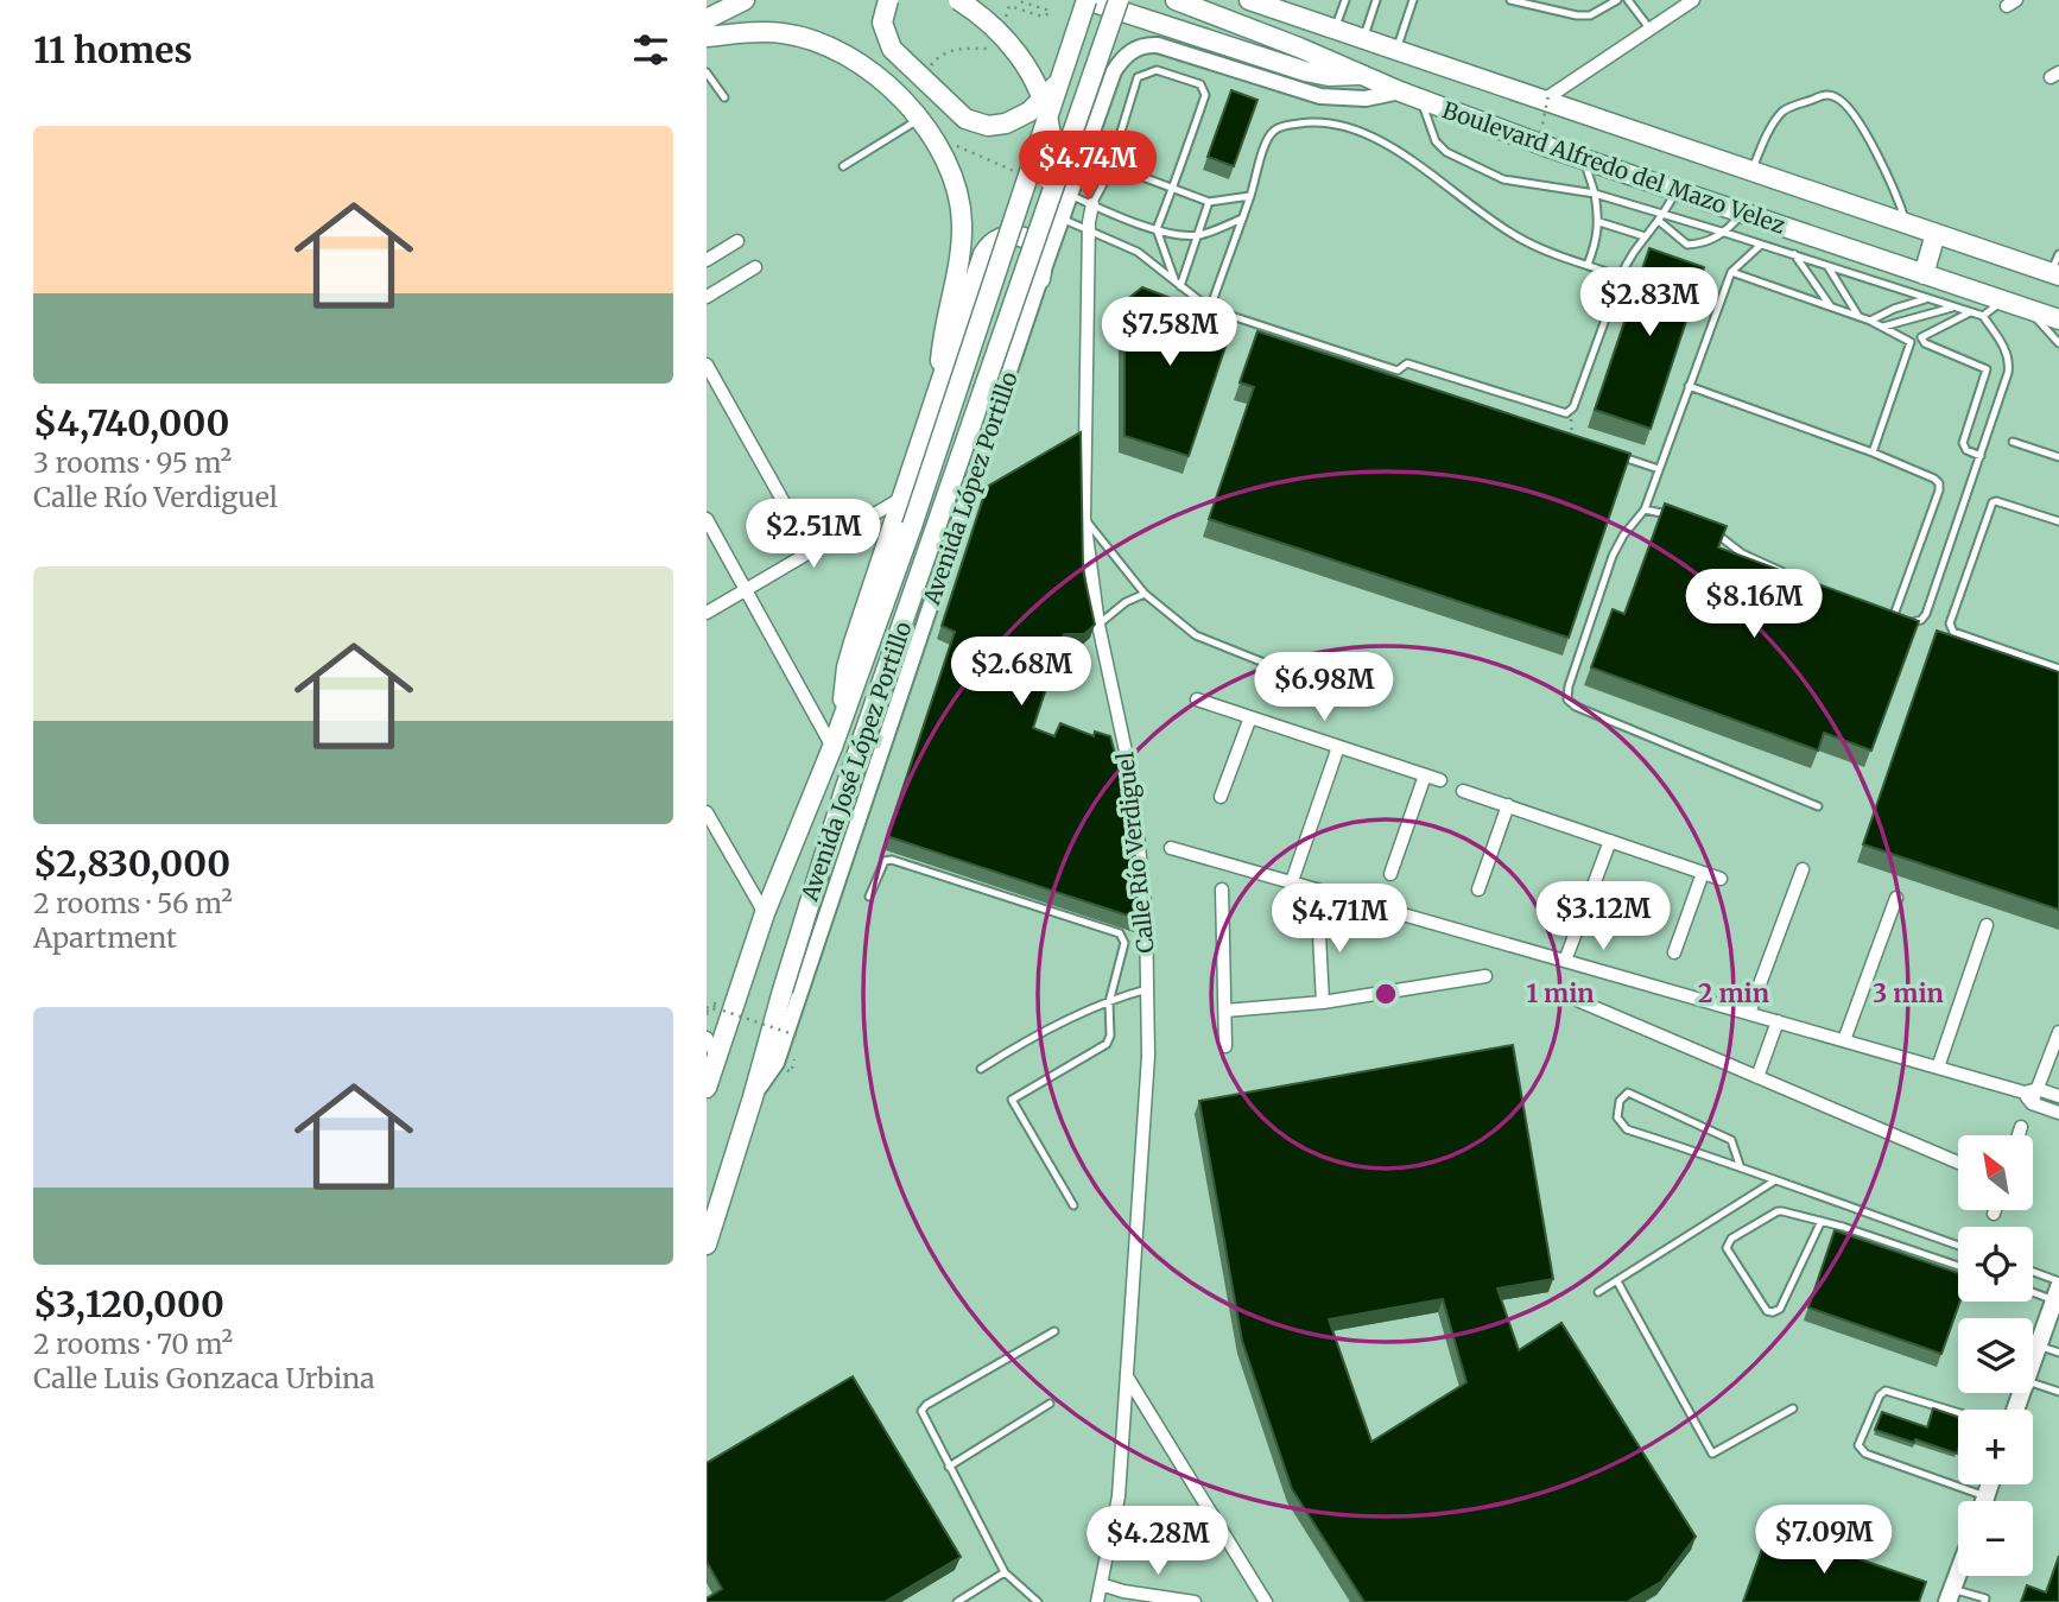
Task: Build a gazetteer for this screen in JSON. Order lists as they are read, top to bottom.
{
  "streets": {
    "main road": ["Boulevard Alfredo del Mazo Velez", "Avenida José López Portillo"],
    "street": ["Avenida López Portillo", "Calle Río Verdiguel"]
  },
  "crossings": [
    ["Boulevard Alfredo del Mazo Velez", "Avenida López Portillo"],
    ["Avenida López Portillo", "Avenida José López Portillo"]
  ],
  "north": "top left",
  "page": {
    "heading": "11 homes",
    "list": [
      {
        "name": "$4,740,000",
        "note": "3 rooms · 95 m² · Calle Río Verdiguel"
      },
      {
        "name": "$2,830,000",
        "note": "2 rooms · 56 m² · Apartment"
      },
      {
        "name": "$3,120,000",
        "note": "2 rooms · 70 m² · Calle Luis Gonzaca Urbina"
      }
    ],
    "price": [
      "$4.74M",
      "$2.83M",
      "$7.58M",
      "$2.51M",
      "$8.16M",
      "$2.68M",
      "$6.98M",
      "$3.12M",
      "$4.71M",
      "$7.09M",
      "$4.28M"
    ],
    "map_buttons": ["+", "−"]
  },
  "rings": ["1 min", "2 min", "3 min"]
}
